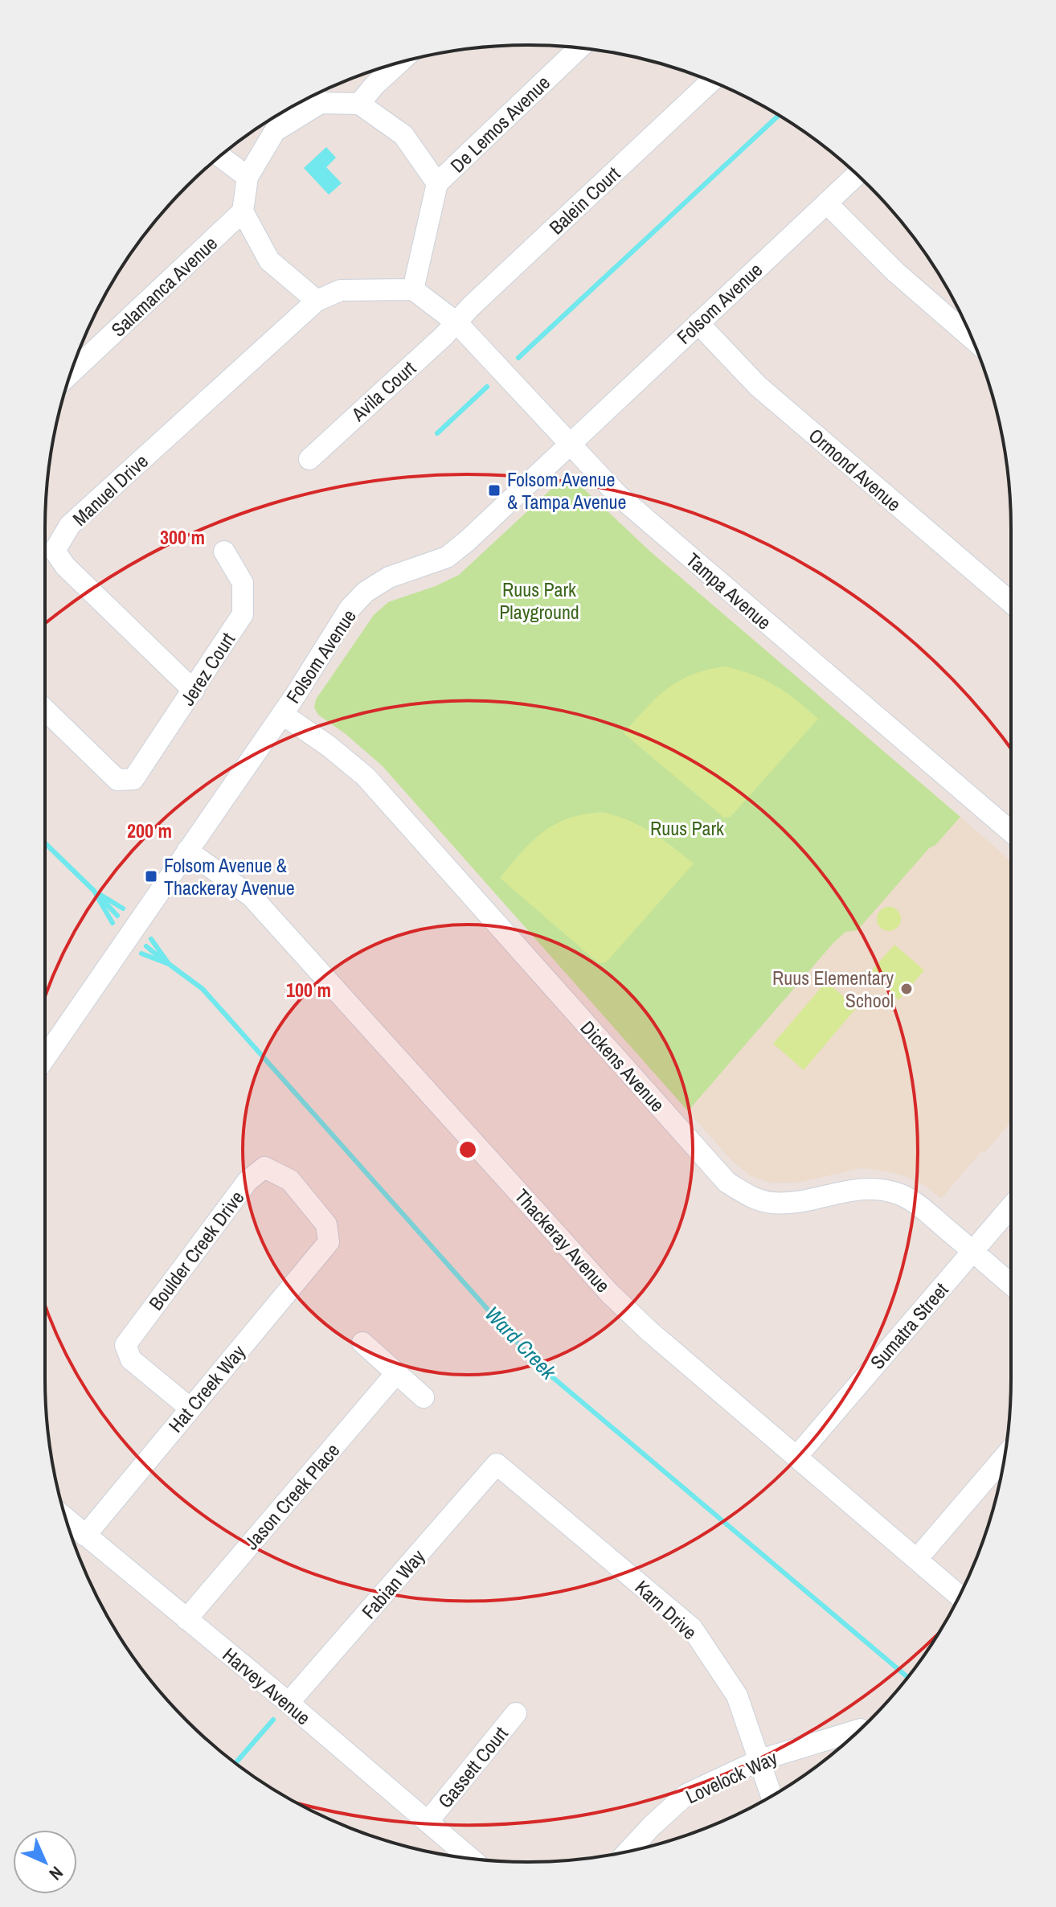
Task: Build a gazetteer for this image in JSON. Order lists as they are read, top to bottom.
{
  "streets": {
    "street": [
      "De Lemos Avenue",
      "Balein Court",
      "Salamanca Avenue",
      "Folsom Avenue",
      "Avila Court",
      "Ormond Avenue",
      "Manuel Drive",
      "Tampa Avenue",
      "Jerez Court",
      "Dickens Avenue",
      "Thackeray Avenue",
      "Boulder Creek Drive",
      "Sumatra Street",
      "Hat Creek Way",
      "Jason Creek Place",
      "Fabian Way",
      "Karn Drive",
      "Harvey Avenue",
      "Gassett Court",
      "Lovelock Way"
    ]
  },
  "crossings": [
    ["De Lemos Avenue", "Salamanca Avenue"],
    ["De Lemos Avenue", "Manuel Drive"],
    ["De Lemos Avenue", "Tampa Avenue"],
    ["Balein Court", "Avila Court"],
    ["Balein Court", "Tampa Avenue"],
    ["Salamanca Avenue", "Manuel Drive"],
    ["Salamanca Avenue", "Tampa Avenue"],
    ["Folsom Avenue", "Ormond Avenue"],
    ["Folsom Avenue", "Tampa Avenue"],
    ["Folsom Avenue", "Dickens Avenue"],
    ["Folsom Avenue", "Thackeray Avenue"],
    ["Avila Court", "Tampa Avenue"],
    ["Manuel Drive", "Tampa Avenue"],
    ["Manuel Drive", "Jerez Court"],
    ["Dickens Avenue", "Sumatra Street"],
    ["Thackeray Avenue", "Sumatra Street"],
    ["Boulder Creek Drive", "Hat Creek Way"],
    ["Hat Creek Way", "Harvey Avenue"],
    ["Jason Creek Place", "Harvey Avenue"],
    ["Fabian Way", "Karn Drive"],
    ["Fabian Way", "Harvey Avenue"],
    ["Karn Drive", "Lovelock Way"],
    ["Harvey Avenue", "Gassett Court"]
  ],
  "water": ["Ward Creek"],
  "parks": ["Ruus Park Playground", "Ruus Park"],
  "places": {
    "transit": ["Folsom Avenue & Tampa Avenue", "Folsom Avenue & Thackeray Avenue"],
    "other": ["Ruus Elementary School"]
  },
  "north": "bottom right",
  "rings": ["300 m", "200 m", "100 m"]
}
